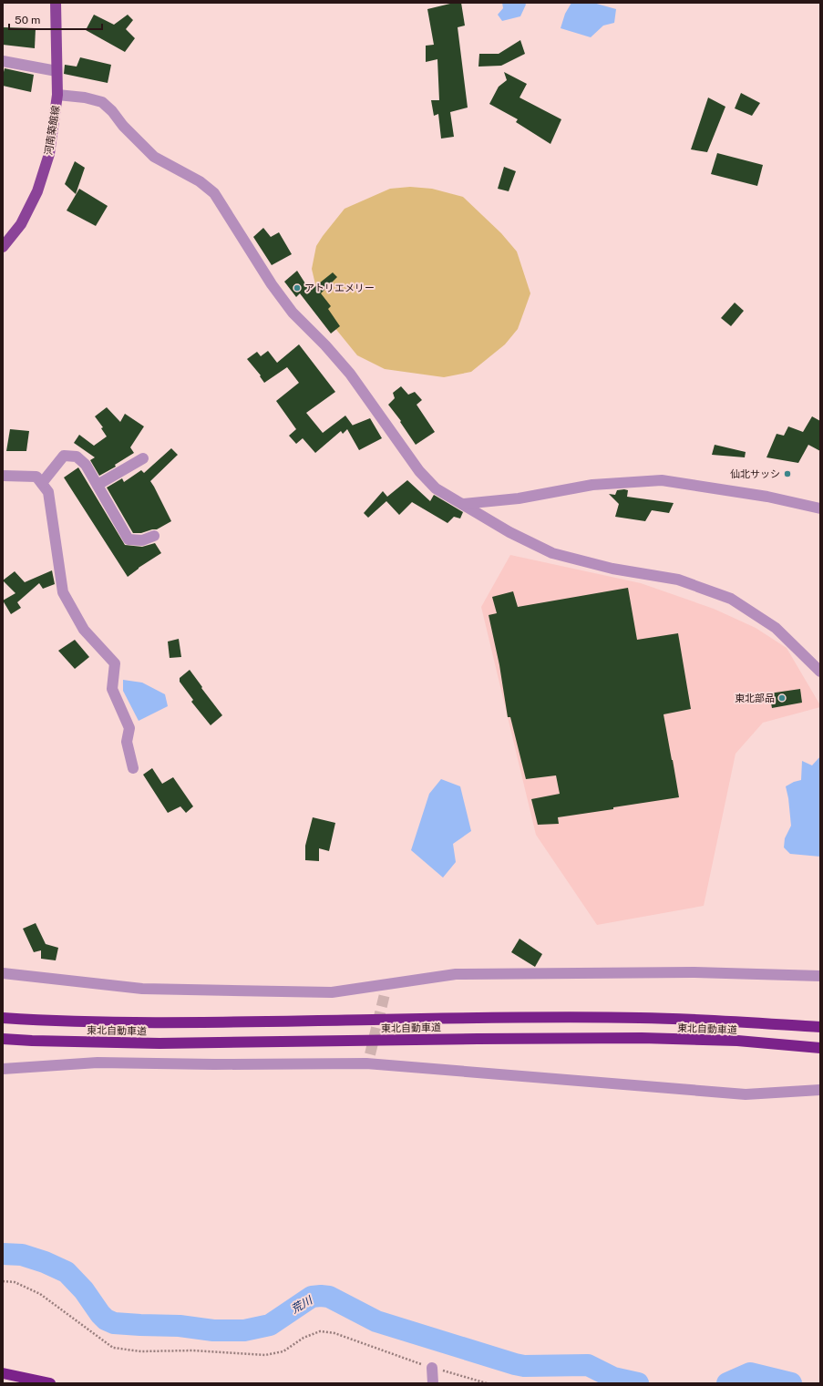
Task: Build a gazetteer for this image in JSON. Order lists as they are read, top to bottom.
{
  "streets": {
    "highway": ["東北自動車道"],
    "main road": ["河南築館線"]
  },
  "water": ["荒川"],
  "places": ["アトリエメリー", "仙北サッシ", "東北部品"],
  "scale_bar": "50 m"
}
